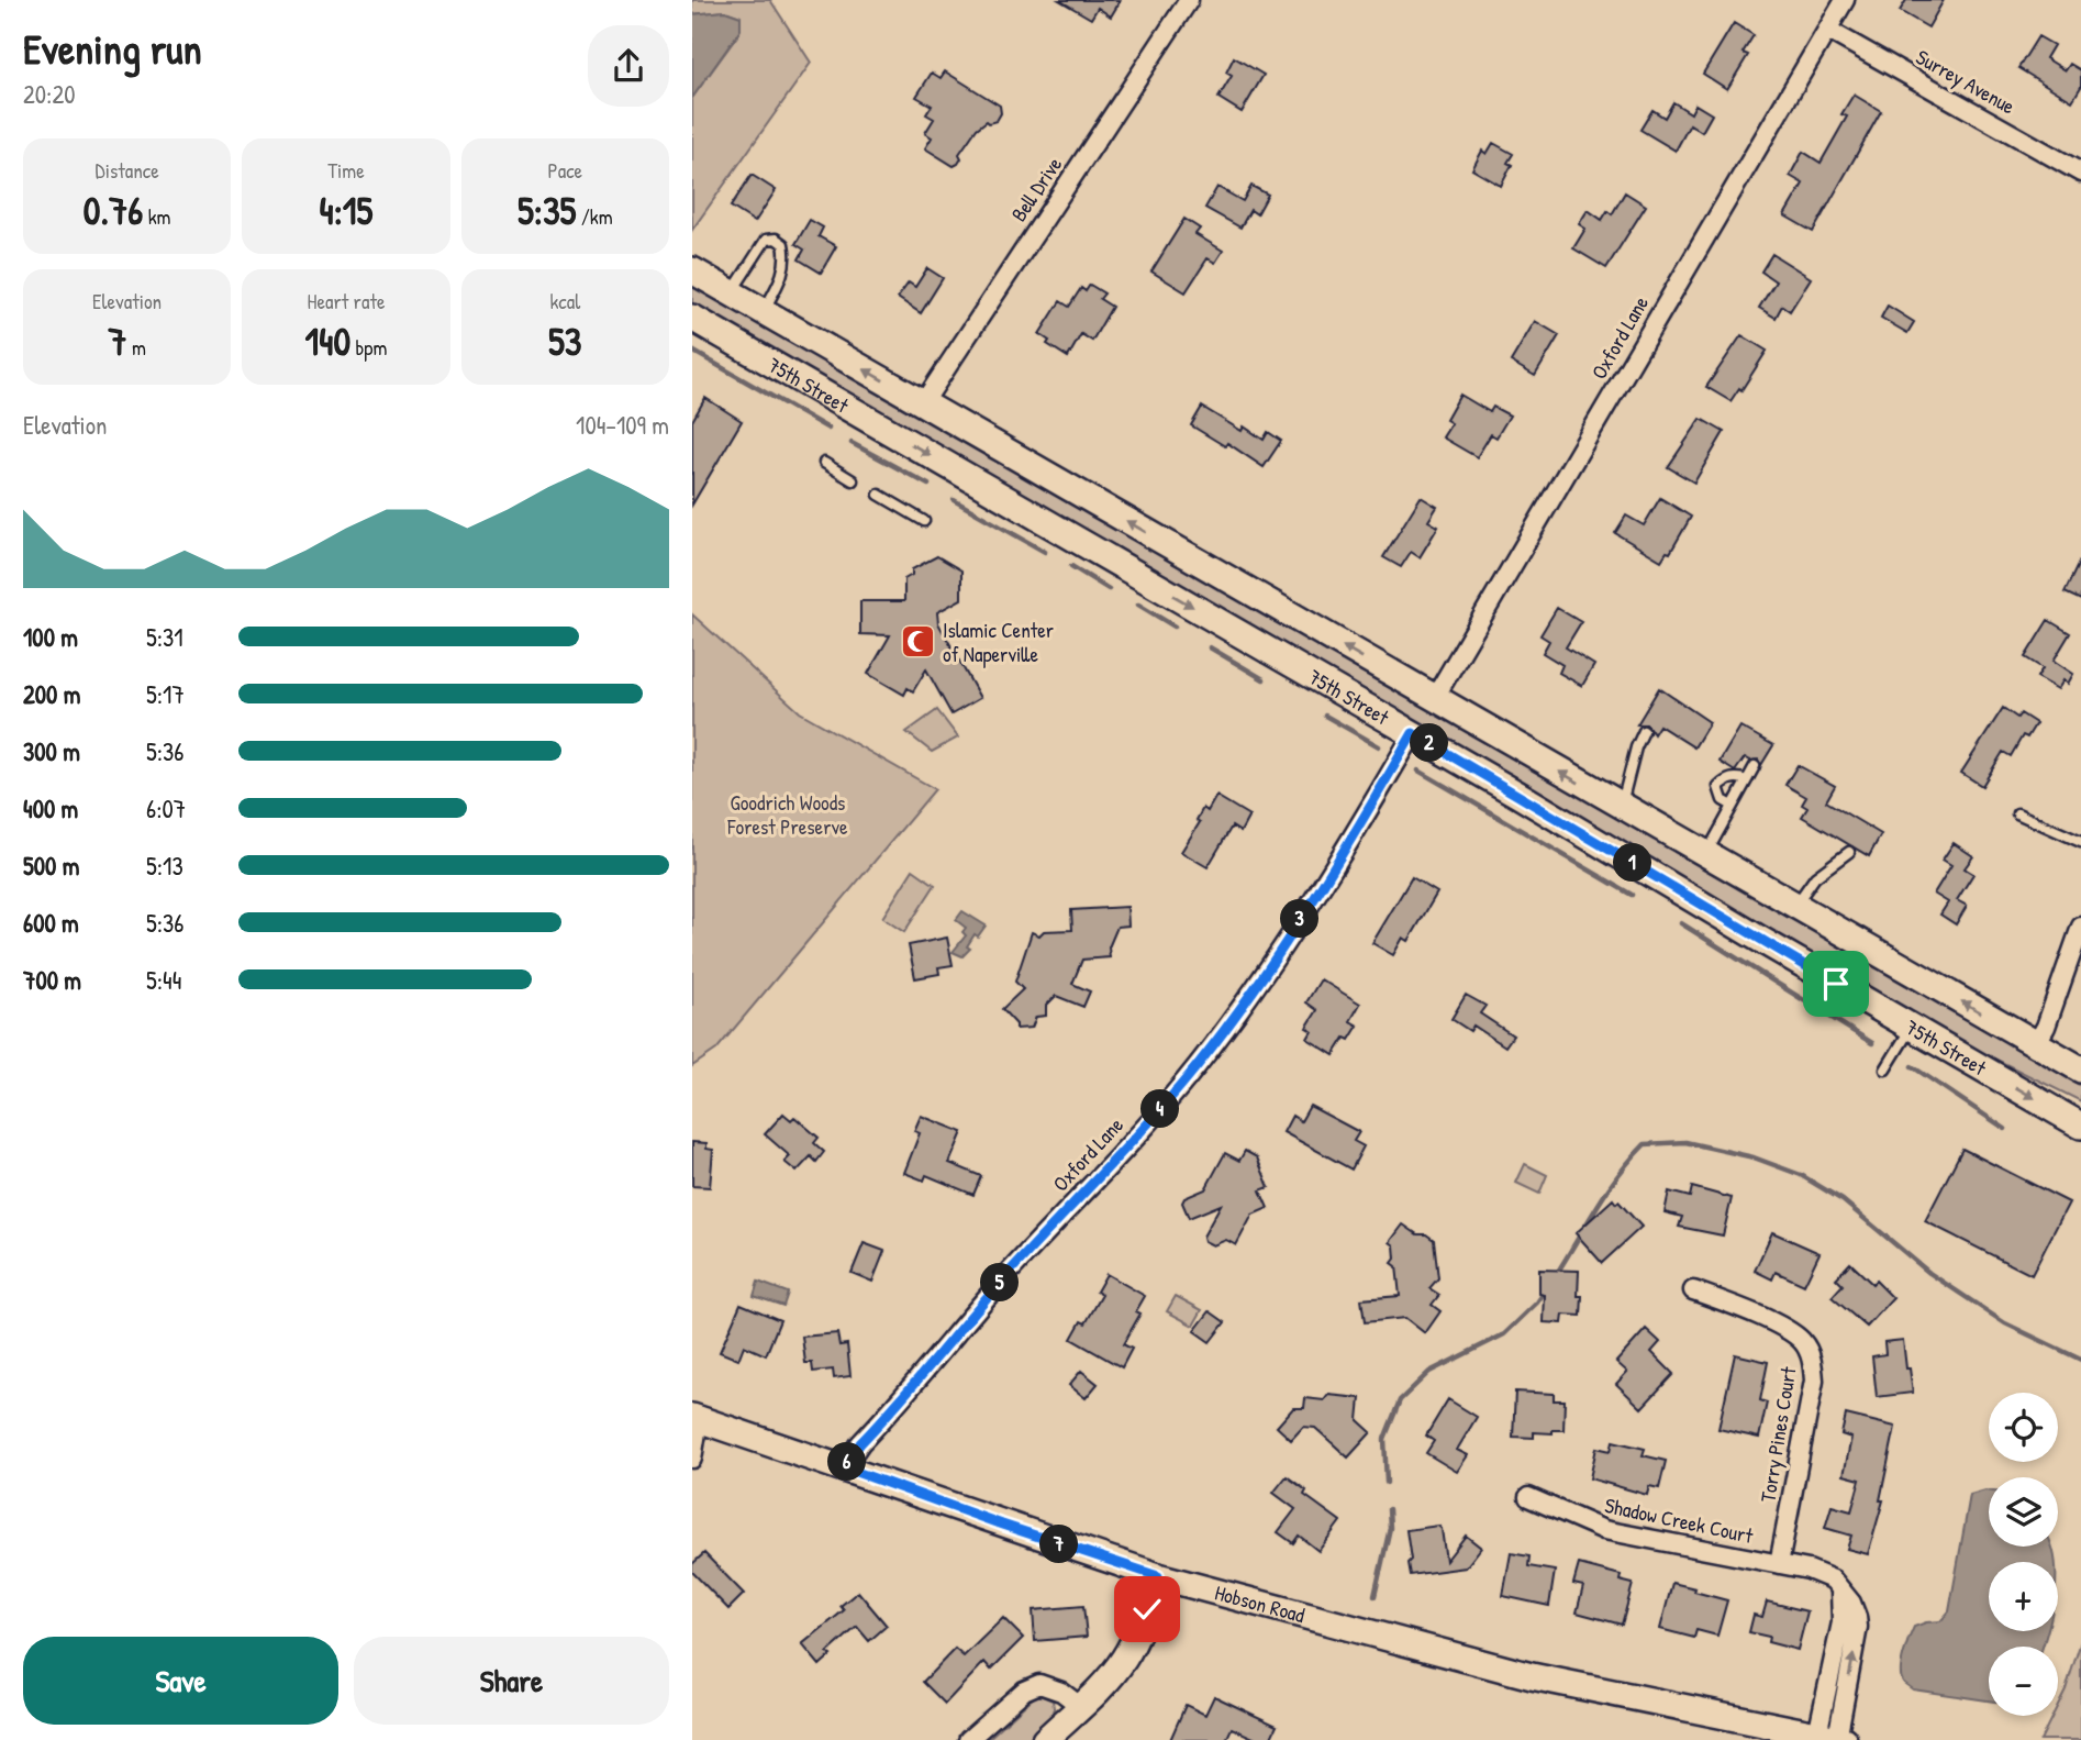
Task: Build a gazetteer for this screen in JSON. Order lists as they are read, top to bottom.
{
  "streets": {
    "main road": ["75th Street", "Hobson Road"],
    "street": [
      "Surrey Avenue",
      "Bell Drive",
      "Oxford Lane",
      "Torry Pines Court",
      "Shadow Creek Court"
    ]
  },
  "crossings": [
    ["Surrey Avenue", "Oxford Lane"],
    ["Bell Drive", "75th Street"],
    ["Oxford Lane", "75th Street"],
    ["Oxford Lane", "Hobson Road"],
    ["Torry Pines Court", "Shadow Creek Court"],
    ["Shadow Creek Court", "Hobson Road"]
  ],
  "parks": ["Goodrich Woods Forest Preserve"],
  "places": {
    "mosque": ["Islamic Center of Naperville"]
  },
  "page": {
    "heading": ["Evening run", "20:20"],
    "stats": [
      ["Distance", "0.76 km"],
      ["Time", "4:15"],
      ["Pace", "5:35 /km"],
      ["Elevation", "7 m"],
      ["Heart rate", "140 bpm"],
      ["kcal", "53"]
    ],
    "chart": ["Elevation", "104–109 m"],
    "list": [
      {
        "name": "100 m",
        "note": "5:31"
      },
      {
        "name": "200 m",
        "note": "5:17"
      },
      {
        "name": "300 m",
        "note": "5:36"
      },
      {
        "name": "400 m",
        "note": "6:07"
      },
      {
        "name": "500 m",
        "note": "5:13"
      },
      {
        "name": "600 m",
        "note": "5:36"
      },
      {
        "name": "700 m",
        "note": "5:44"
      }
    ],
    "pins": [
      "2",
      "1",
      "3",
      "4",
      "5",
      "6",
      "7"
    ],
    "map_buttons": ["+", "−"],
    "buttons": ["Save", "Share"]
  }
}
